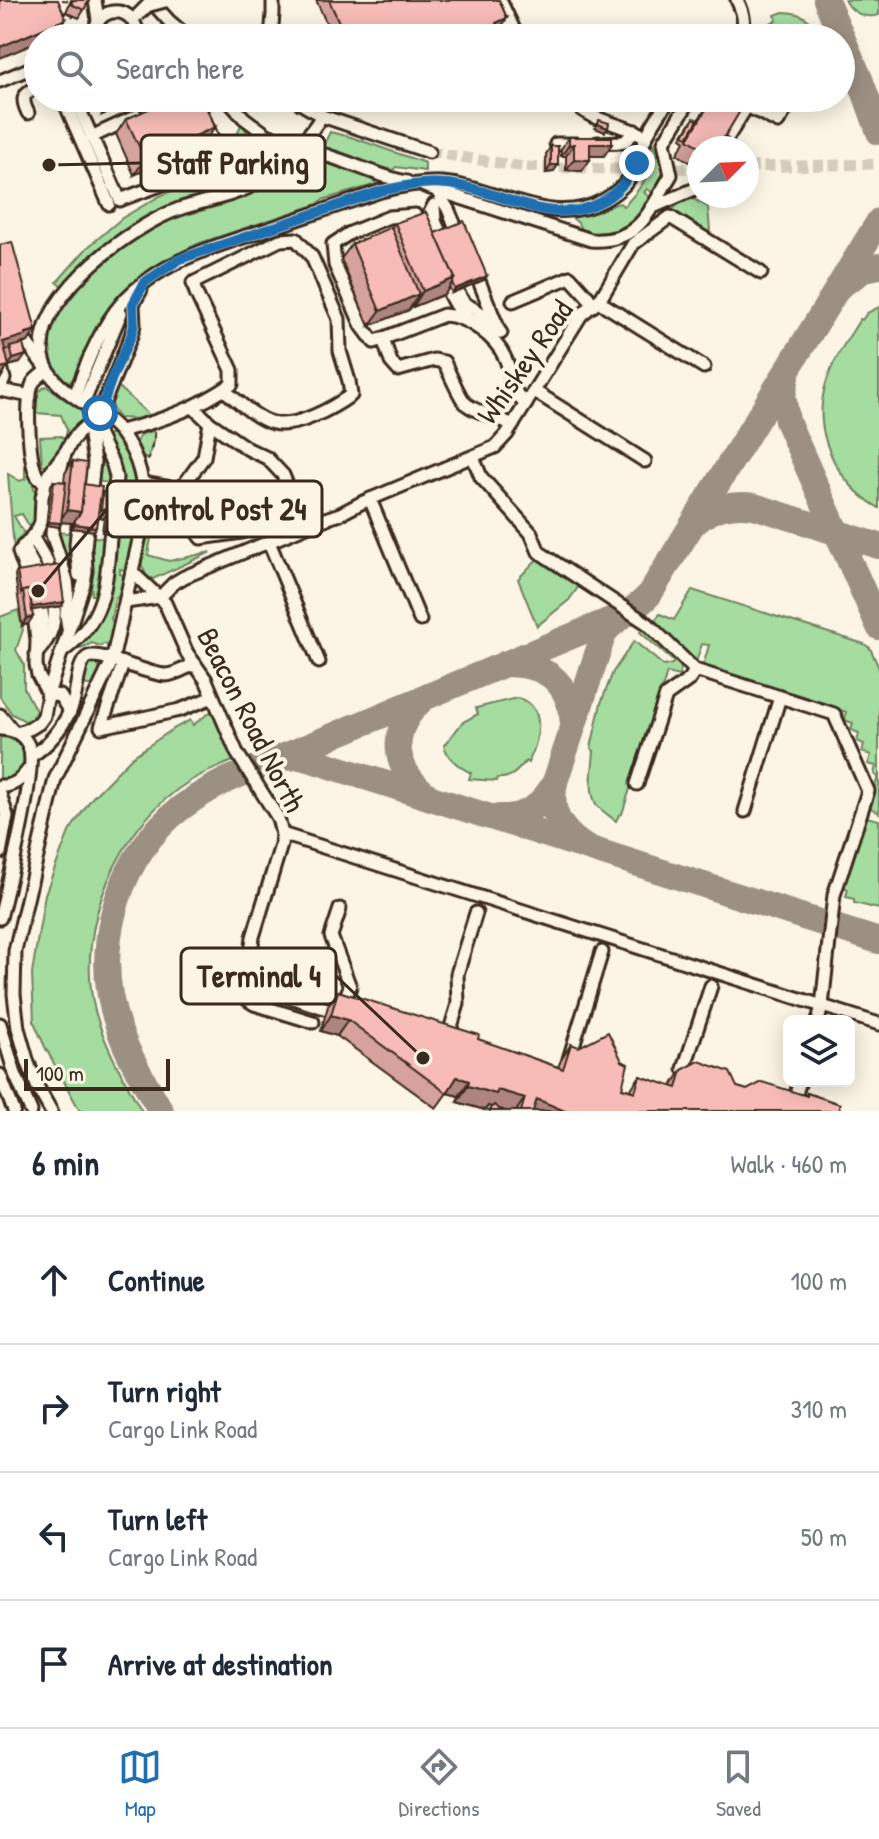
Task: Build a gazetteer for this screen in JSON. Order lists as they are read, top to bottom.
{
  "streets": {
    "street": ["Whiskey Road", "Beacon Road North"]
  },
  "crossings": [
    ["Whiskey Road", "Beacon Road North"]
  ],
  "places": ["Staff Parking", "Control Post 24", "Terminal 4"],
  "scale_bar": "100 m",
  "north": "top right",
  "page": {
    "search": "Search here",
    "scale": "100 m",
    "heading": ["6 min", "Walk · 460 m"],
    "list": [
      ["Continue", "100 m"],
      ["Turn right", "Cargo Link Road", "310 m"],
      ["Turn left", "Cargo Link Road", "50 m"],
      "Arrive at destination"
    ],
    "nav": ["Map", "Directions", "Saved"]
  }
}
